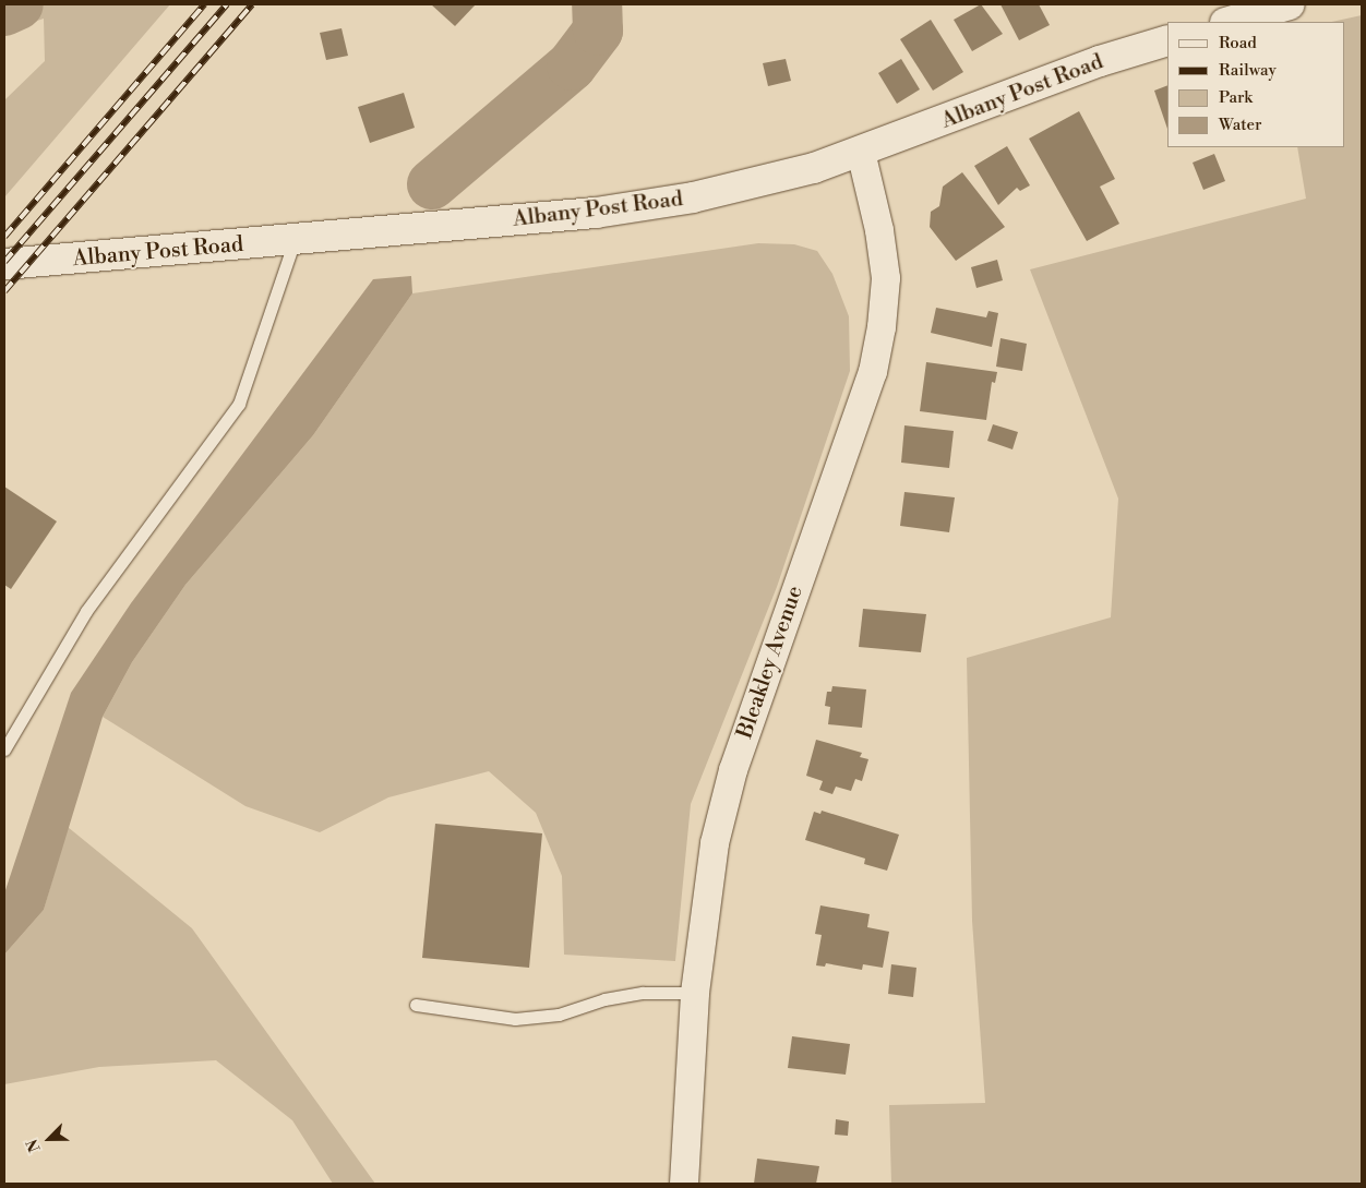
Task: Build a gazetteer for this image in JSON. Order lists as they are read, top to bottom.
{
  "streets": {
    "main road": ["Albany Post Road"],
    "street": ["Bleakley Avenue"]
  },
  "crossings": [
    ["Albany Post Road", "Bleakley Avenue"]
  ],
  "legend": [
    "Road",
    "Railway",
    "Park",
    "Water"
  ],
  "north": "bottom left"
}
